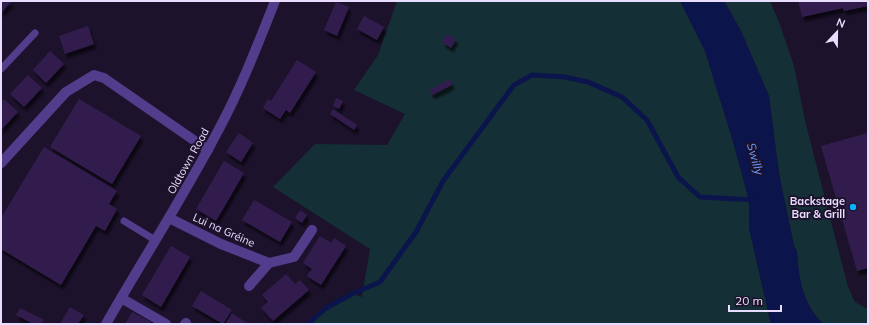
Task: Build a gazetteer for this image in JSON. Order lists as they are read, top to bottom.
{
  "streets": {
    "street": ["Oldtown Road", "Lui na Gréine"]
  },
  "crossings": [
    ["Oldtown Road", "Lui na Gréine"]
  ],
  "water": ["Swilly"],
  "places": ["Backstage Bar & Grill"],
  "scale_bar": "20 m",
  "north": "top"
}
